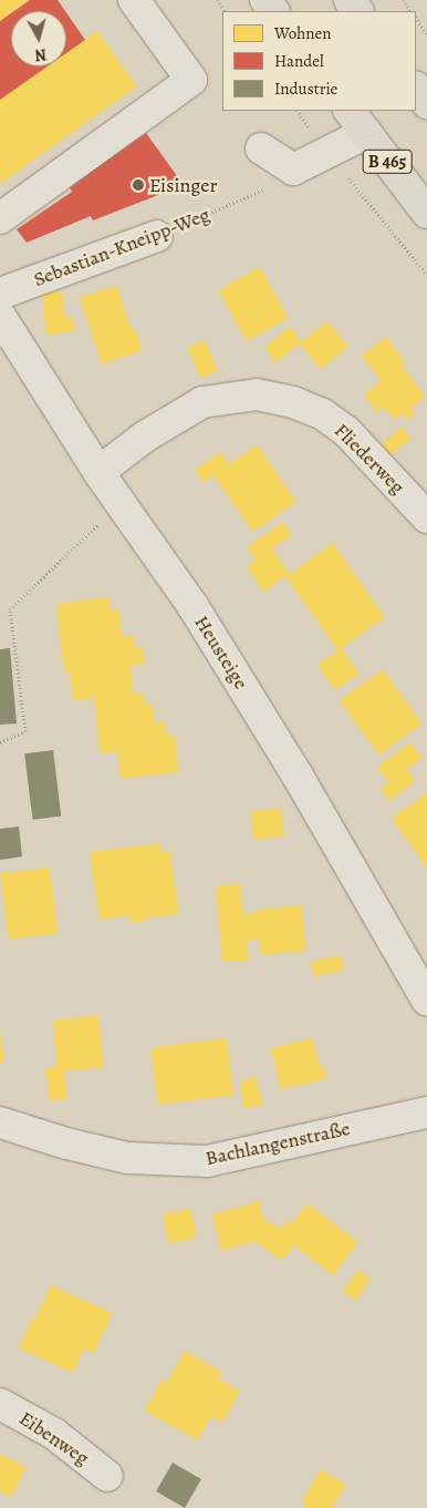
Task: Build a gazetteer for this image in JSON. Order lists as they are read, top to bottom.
{
  "streets": {
    "main road": ["B 465"],
    "street": [
      "Sebastian-Kneipp-Weg",
      "Fliederweg",
      "Heusteige",
      "Bachlangenstraße",
      "Eibenweg"
    ]
  },
  "crossings": [
    ["Fliederweg", "Heusteige"]
  ],
  "places": ["Eisinger"],
  "legend": ["Wohnen", "Handel", "Industrie"],
  "north": "bottom"
}
